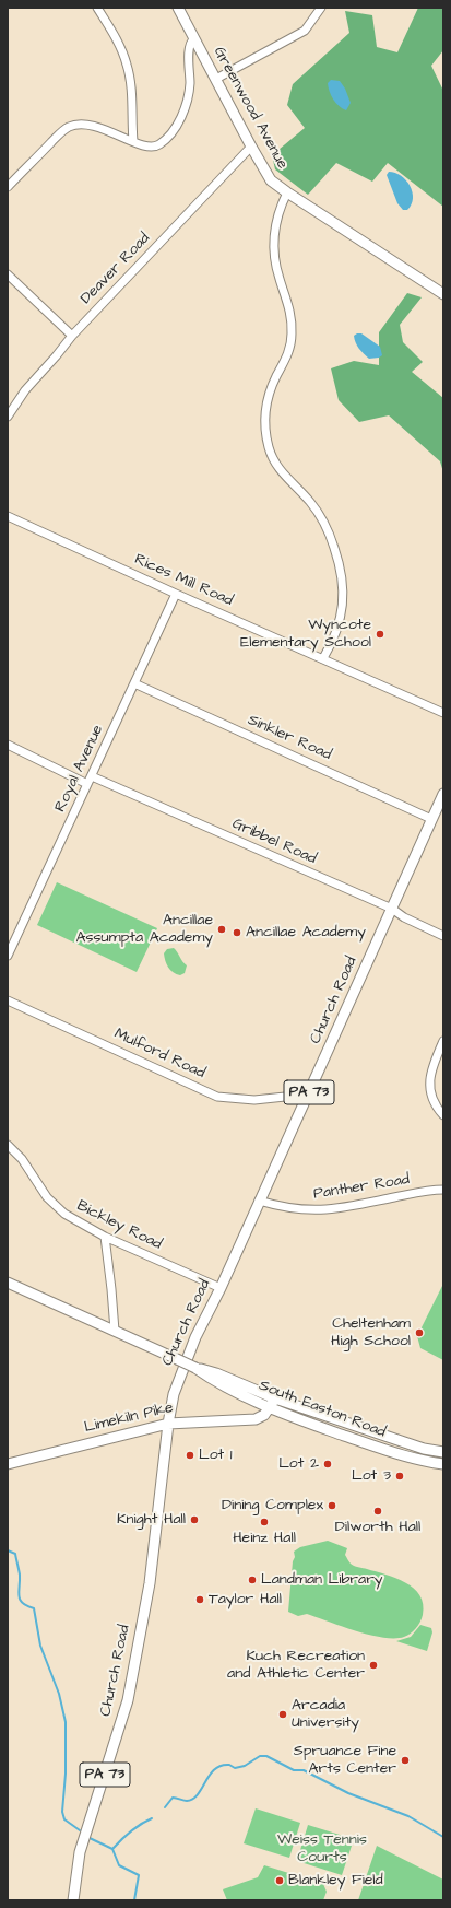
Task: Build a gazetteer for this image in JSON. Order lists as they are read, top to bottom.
{
  "streets": {
    "main road": [
      "Greenwood Avenue",
      "Church Road",
      "PA 73",
      "South Easton Road",
      "Limekiln Pike"
    ],
    "street": [
      "Deaver Road",
      "Rices Mill Road",
      "Sinkler Road",
      "Royal Avenue",
      "Gribbel Road",
      "Mulford Road",
      "Panther Road",
      "Bickley Road"
    ]
  },
  "crossings": [
    ["Greenwood Avenue", "Deaver Road"],
    ["Rices Mill Road", "Royal Avenue"],
    ["Sinkler Road", "Royal Avenue"],
    ["Sinkler Road", "Church Road"],
    ["Royal Avenue", "Gribbel Road"],
    ["Gribbel Road", "Church Road"],
    ["Church Road", "Mulford Road"],
    ["Church Road", "Panther Road"],
    ["Church Road", "Bickley Road"],
    ["Church Road", "Limekiln Pike"],
    ["South Easton Road", "Limekiln Pike"]
  ],
  "parks": ["Weiss Tennis Courts"],
  "places": [
    "Wyncote Elementary School",
    "Ancillae Assumpta Academy",
    "Ancillae Academy",
    "Cheltenham High School",
    "Lot 1",
    "Lot 2",
    "Lot 3",
    "Dining Complex",
    "Dilworth Hall",
    "Knight Hall",
    "Heinz Hall",
    "Landman Library",
    "Taylor Hall",
    "Kuch Recreation and Athletic Center",
    "Arcadia University",
    "Spruance Fine Arts Center",
    "Blankley Field"
  ]
}
